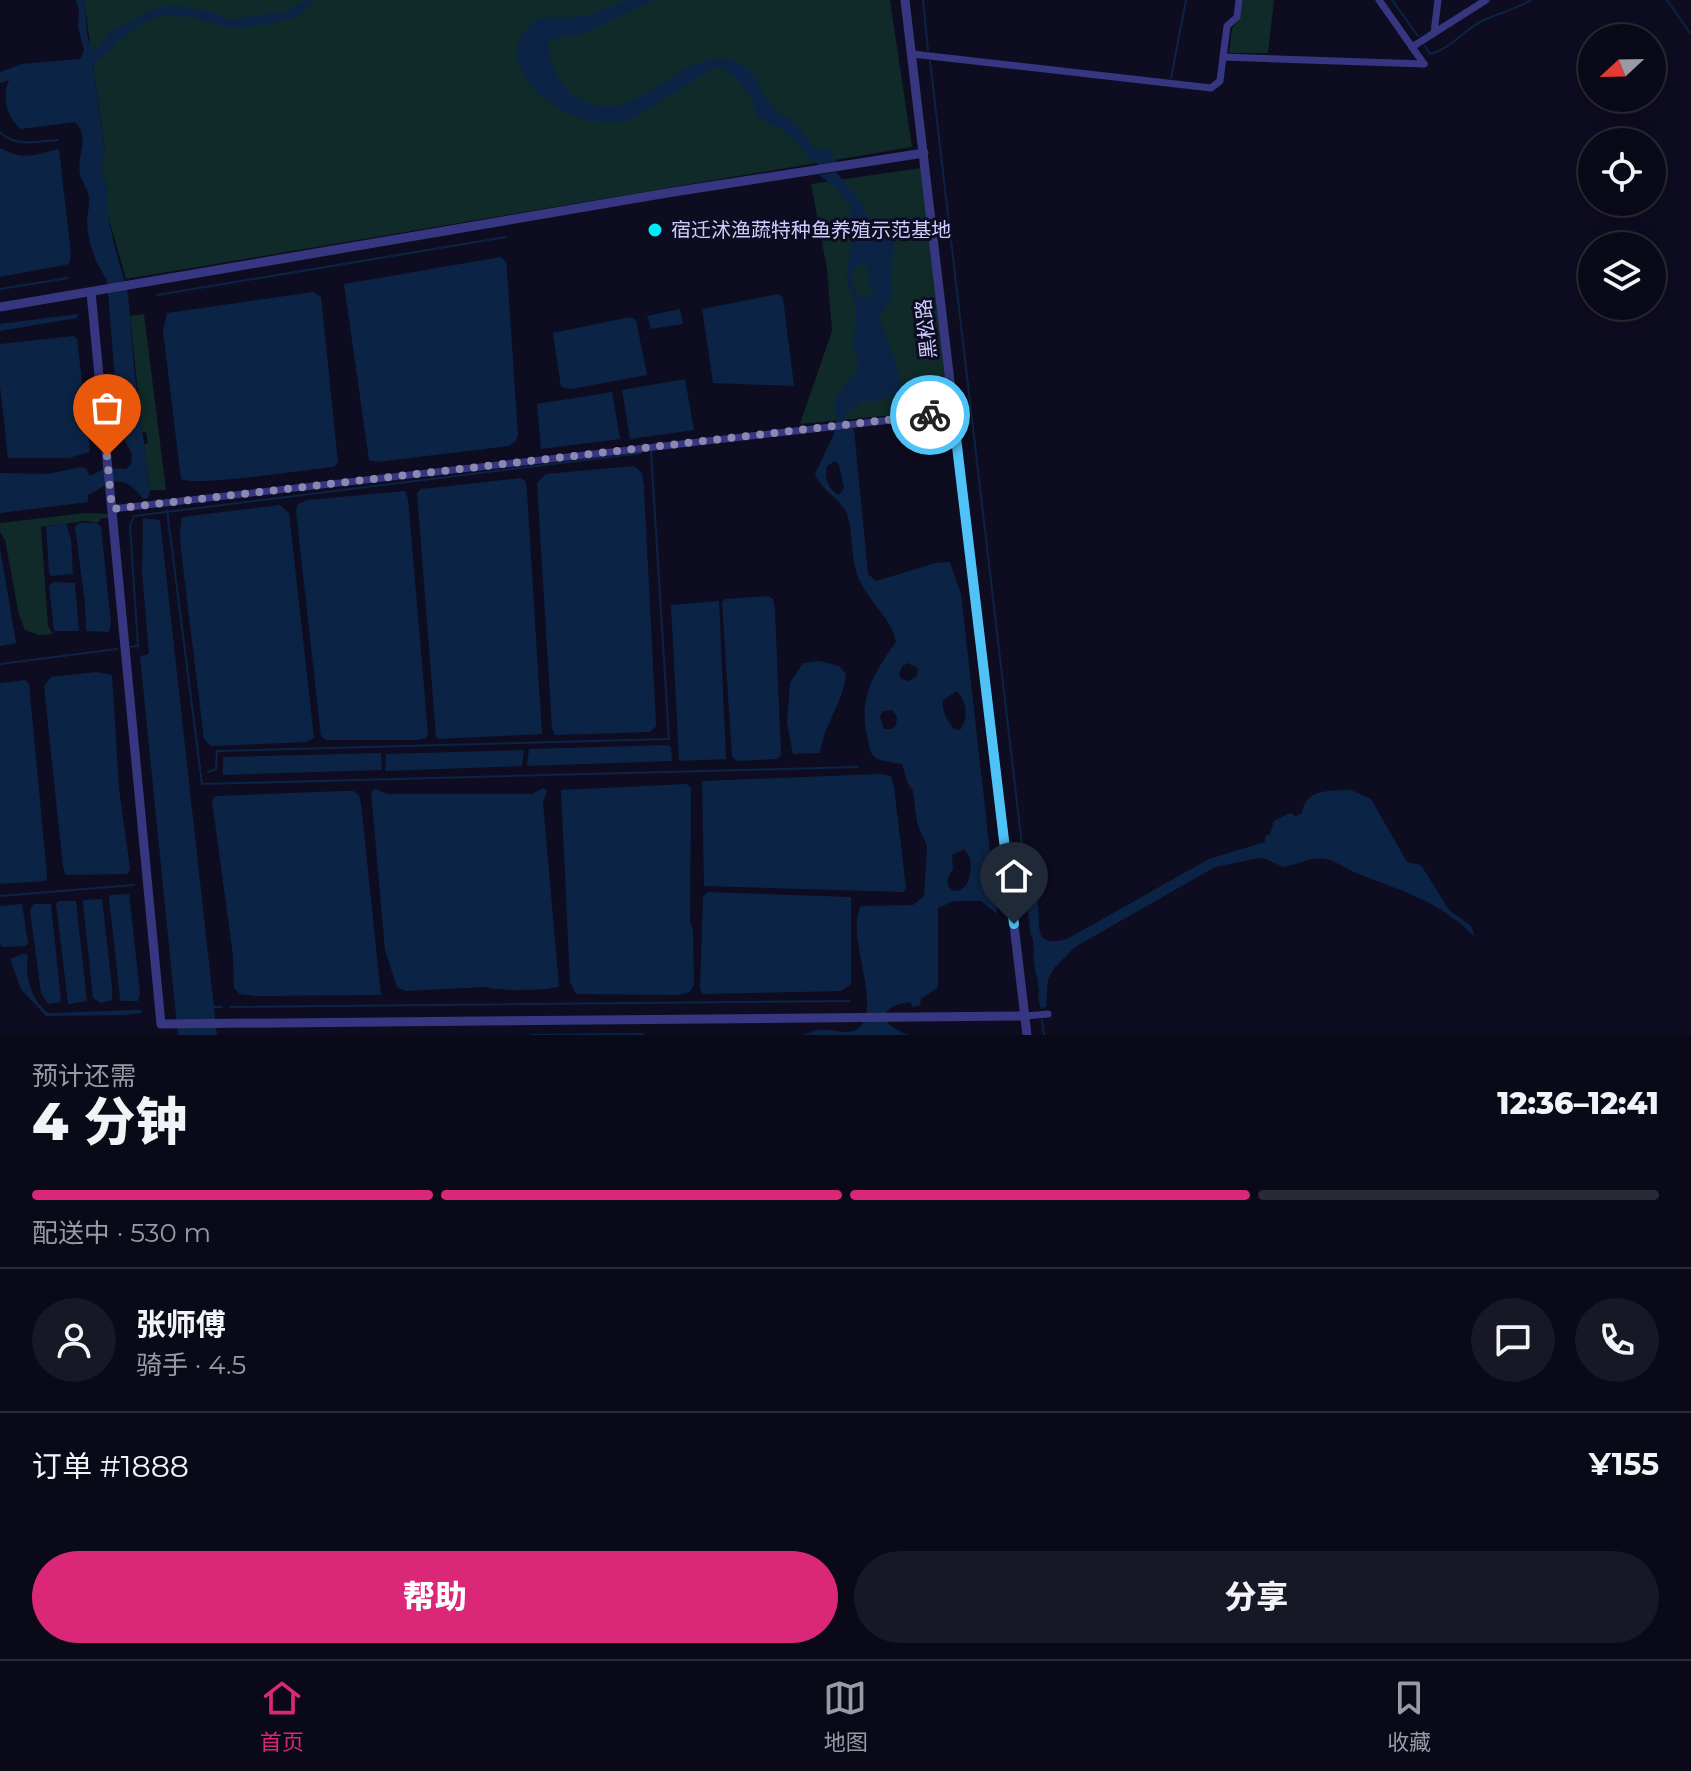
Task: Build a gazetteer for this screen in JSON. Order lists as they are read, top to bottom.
{
  "streets": {
    "street": ["黑松路"]
  },
  "places": ["宿迁沭渔蔬特种鱼养殖示范基地"],
  "north": "left",
  "page": {
    "heading": ["4 分钟", "预计还需", "12:36–12:41"],
    "panel": [
      "张师傅",
      "骑手 · 4.5",
      "订单 #1888",
      "¥155"
    ],
    "bar": "配送中 · 530 m",
    "buttons": ["帮助", "分享"],
    "tabs": ["首页", "地图", "收藏"]
  }
}
